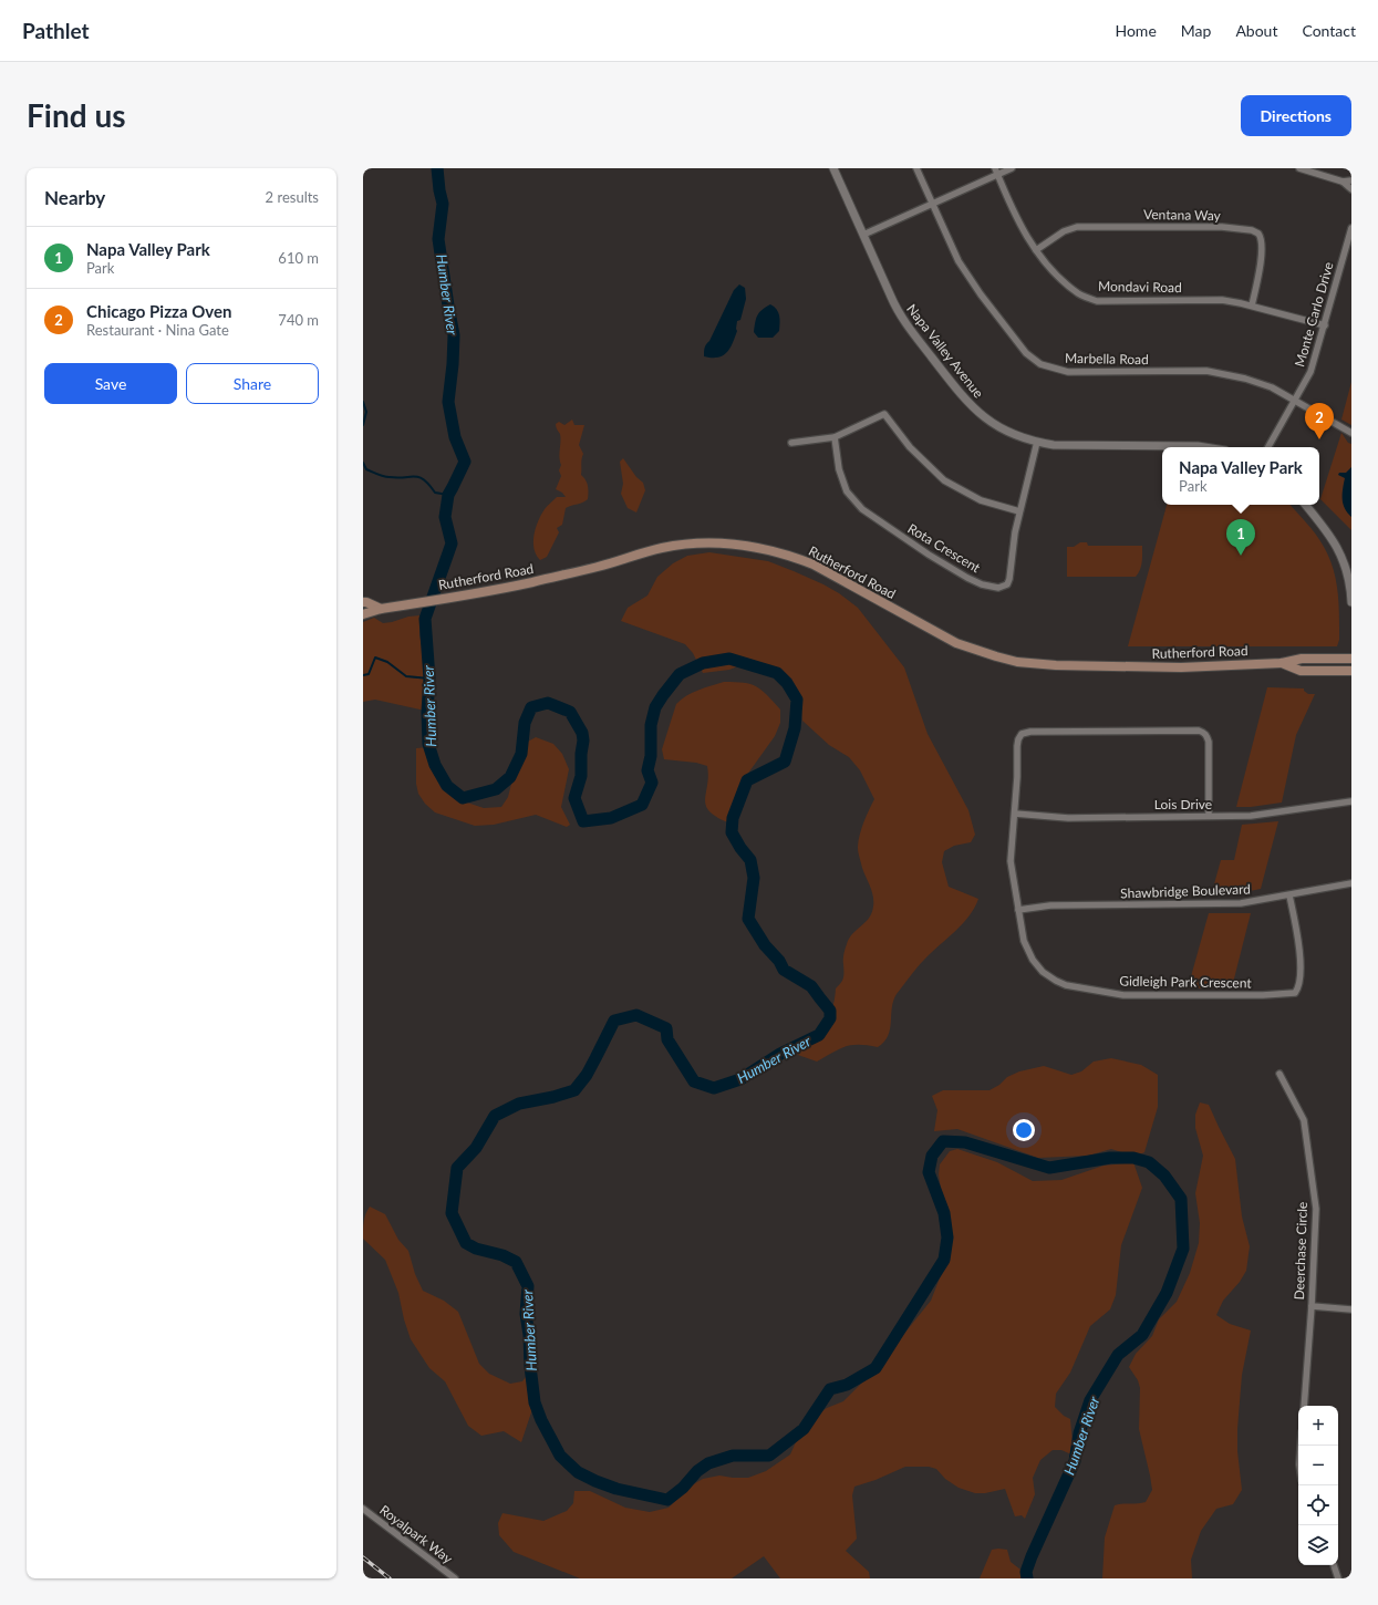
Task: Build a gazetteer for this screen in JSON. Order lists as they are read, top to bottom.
{
  "streets": {
    "main road": ["Rutherford Road"],
    "street": [
      "Ventana Way",
      "Mondavi Road",
      "Monte Carlo Drive",
      "Napa Valley Avenue",
      "Marbella Road",
      "Rota Crescent",
      "Lois Drive",
      "Shawbridge Boulevard",
      "Gidleigh Park Crescent",
      "Deerchase Circle",
      "Royalpark Way"
    ]
  },
  "crossings": [
    ["Ventana Way", "Mondavi Road"],
    ["Mondavi Road", "Monte Carlo Drive"],
    ["Monte Carlo Drive", "Marbella Road"],
    ["Napa Valley Avenue", "Rota Crescent"],
    ["Lois Drive", "Gidleigh Park Crescent"],
    ["Shawbridge Boulevard", "Gidleigh Park Crescent"]
  ],
  "water": ["Humber River"],
  "page": {
    "header": "Pathlet",
    "nav": [
      "Home",
      "Map",
      "About",
      "Contact"
    ],
    "buttons": [
      "Directions",
      ["Save", "Share"]
    ],
    "title": "Find us",
    "heading": ["Nearby", "2 results"],
    "list": [
      {
        "mark": "1",
        "name": "Napa Valley Park",
        "note": "Park",
        "value": "610 m"
      },
      {
        "mark": "2",
        "name": "Chicago Pizza Oven",
        "note": "Restaurant · Nina Gate",
        "value": "740 m"
      }
    ],
    "pins": ["2", "1"],
    "popup": ["Napa Valley Park", "Park"],
    "map_buttons": ["+", "−"]
  }
}
